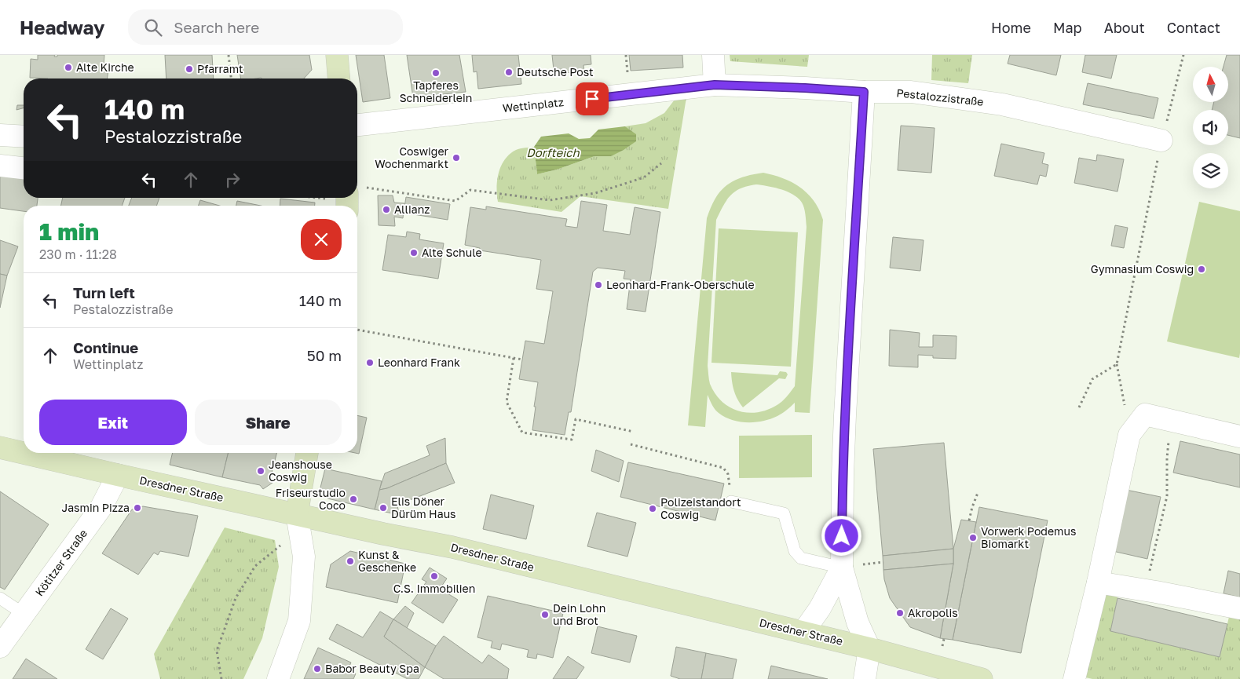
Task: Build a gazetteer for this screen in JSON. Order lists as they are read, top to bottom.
{
  "streets": {
    "main road": ["Dresdner Straße"],
    "street": ["Pestalozzistraße", "Wettinplatz", "Kötitzer Straße"]
  },
  "crossings": [
    ["Pestalozzistraße", "Wettinplatz"],
    ["Dresdner Straße", "Kötitzer Straße"]
  ],
  "water": ["Dorfteich"],
  "places": [
    "Alte Kirche",
    "Pfarramt",
    "Deutsche Post",
    "Tapferes Schneiderlein",
    "Coswiger Wochenmarkt",
    "Allianz",
    "Alte Schule",
    "Gymnasium Coswig",
    "Leonhard-Frank-Oberschule",
    "Leonhard Frank",
    "Jeanshouse Coswig",
    "Friseurstudio Coco",
    "Jasmin Pizza",
    "Elis Döner Dürüm Haus",
    "Polizeistandort Coswig",
    "Vorwerk Podemus Biomarkt",
    "Kunst & Geschenke",
    "C.S. Immobilien",
    "Akropolis",
    "Dein Lohn und Brot",
    "Babor Beauty Spa"
  ],
  "north": "top",
  "page": {
    "header": "Headway",
    "search": "Search here",
    "nav": [
      "Home",
      "Map",
      "About",
      "Contact"
    ],
    "turn": ["140 m", "Pestalozzistraße"],
    "heading": ["1 min", "230 m · 11:28"],
    "list": [
      {
        "name": "Turn left",
        "note": "Pestalozzistraße",
        "value": "140 m"
      },
      {
        "name": "Continue",
        "note": "Wettinplatz",
        "value": "50 m"
      }
    ],
    "buttons": ["Exit", "Share"]
  }
}
